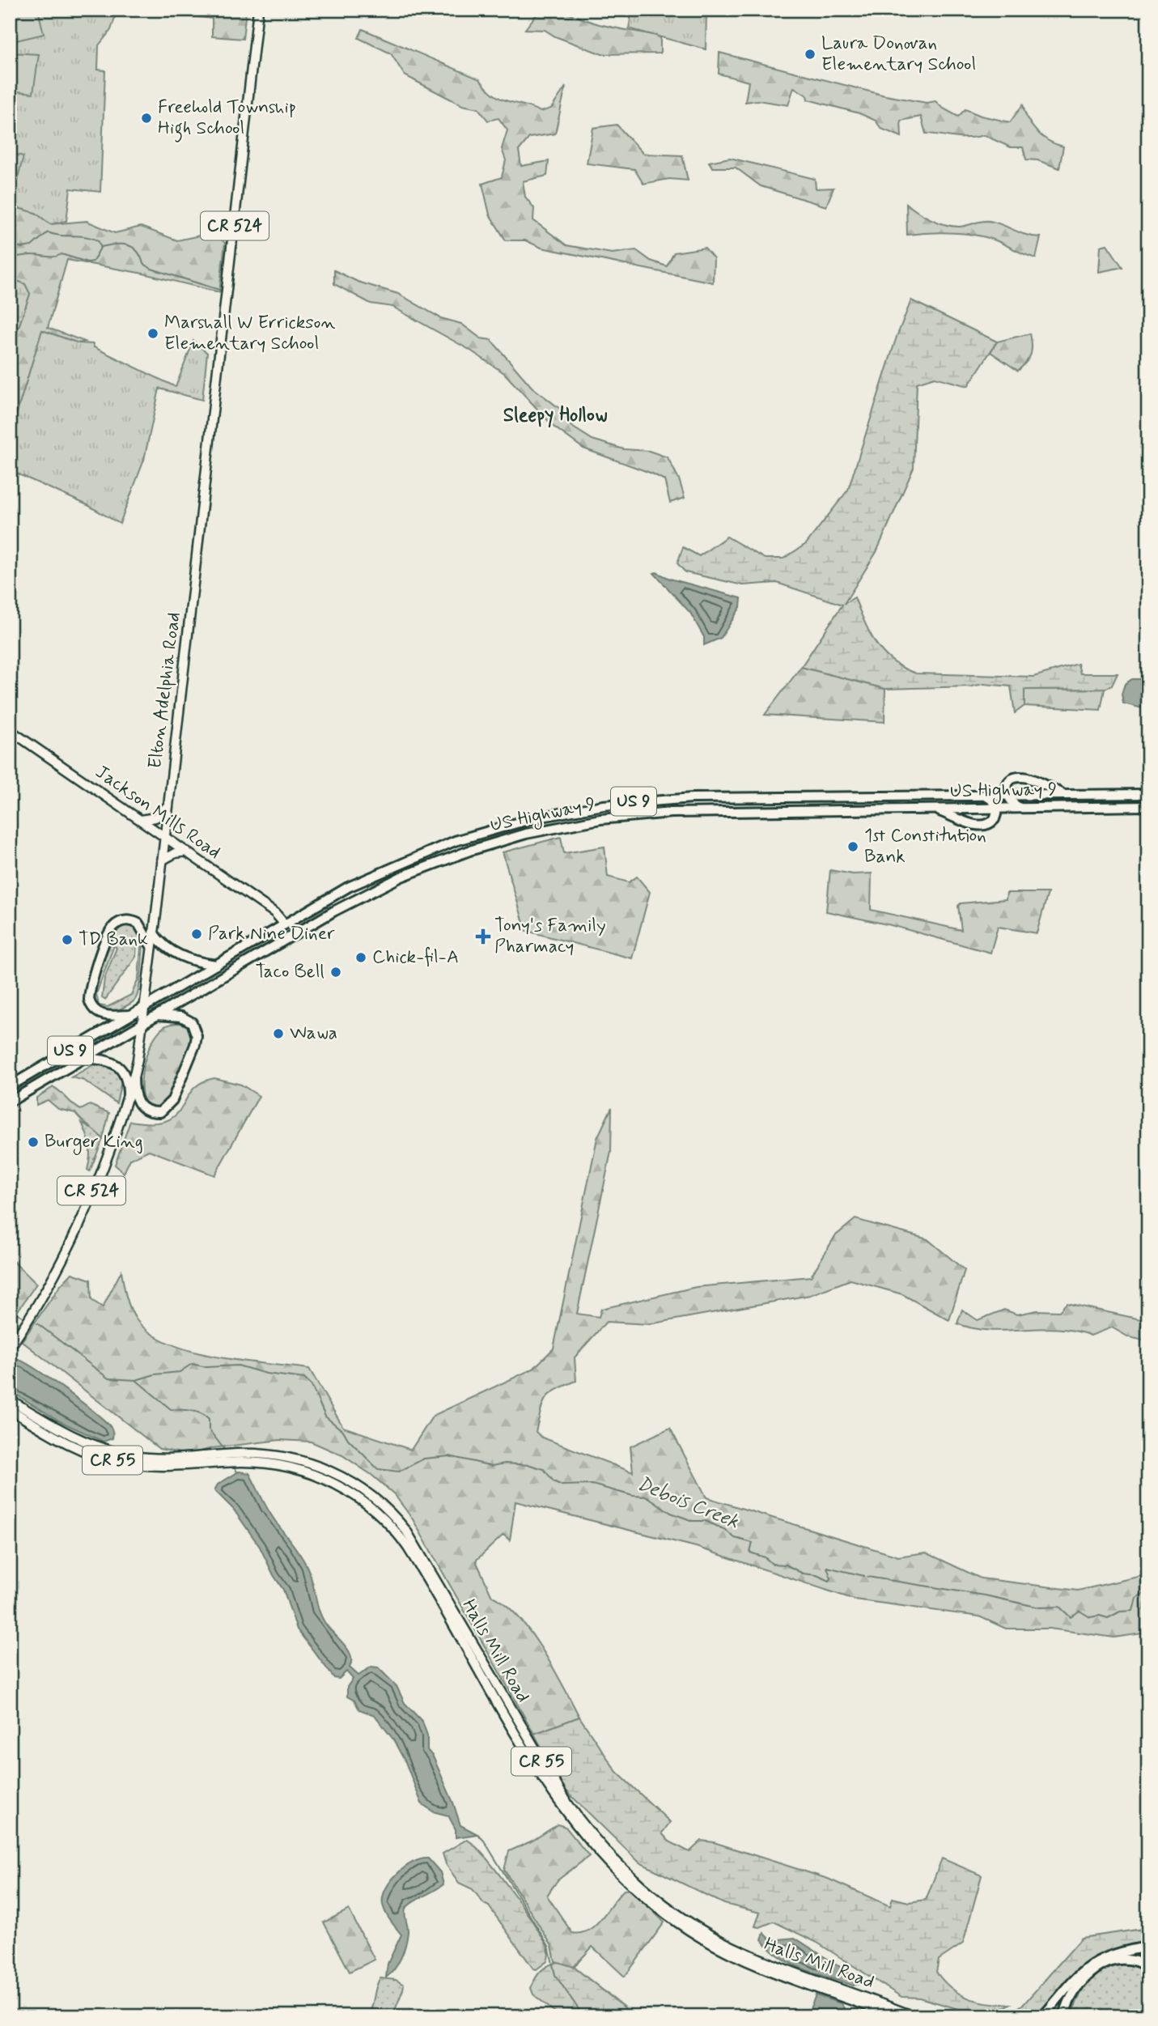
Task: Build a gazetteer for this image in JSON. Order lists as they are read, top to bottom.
{
  "streets": {
    "highway": ["US Highway 9", "US 9"],
    "main road": [
      "CR 524",
      "Elton Adelphia Road",
      "Jackson Mills Road",
      "CR 55",
      "Halls Mill Road"
    ]
  },
  "crossings": [
    ["Elton Adelphia Road", "US Highway 9"],
    ["Elton Adelphia Road", "Jackson Mills Road"],
    ["US Highway 9", "Jackson Mills Road"]
  ],
  "districts": ["Sleepy Hollow"],
  "water": ["Debois Creek"],
  "places": {
    "other": [
      "Laura Donovan Elementary School",
      "Freehold Township High School",
      "Marshall W Errickson Elementary School",
      "1st Constitution Bank",
      "Park Nine Diner",
      "TD Bank",
      "Chick-fil-A",
      "Taco Bell",
      "Wawa",
      "Burger King"
    ],
    "health": ["Tony's Family Pharmacy"]
  }
}
